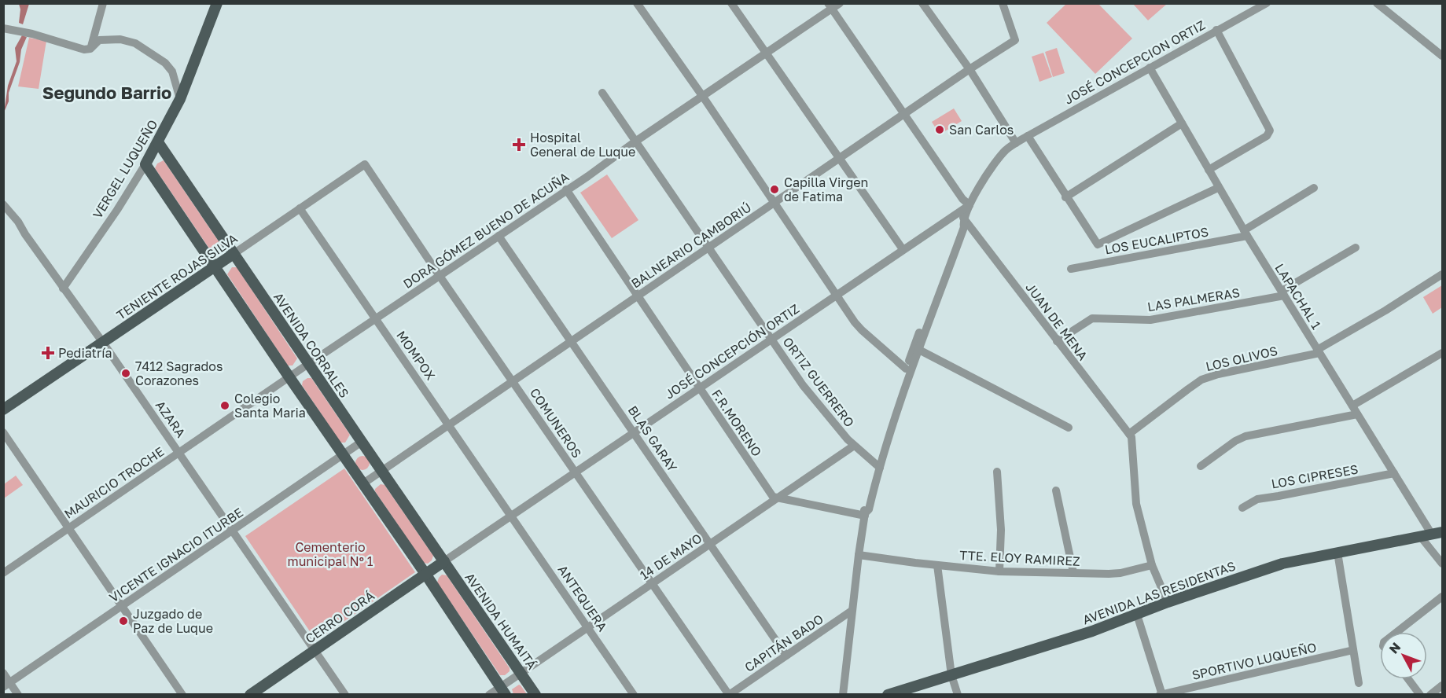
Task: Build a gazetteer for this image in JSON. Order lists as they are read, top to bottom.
{
  "streets": {
    "main road": [
      "VERGEL LUQUEÑO",
      "TENIENTE ROJAS SILVA",
      "AVENIDA CORRALES",
      "AVENIDA LAS RESIDENTAS",
      "CERRO CORÁ",
      "AVENIDA HUMAITÁ"
    ],
    "street": [
      "JOSÉ CONCEPCION ORTIZ",
      "DORA GÓMEZ BUENO DE ACUÑA",
      "LOS EUCALIPTOS",
      "BALNEARIO CAMBORIÚ",
      "LAPACHAL 1",
      "LAS PALMERAS",
      "JUAN DE MENA",
      "JOSÉ CONCEPCIÓN ORTIZ",
      "MOMPOX",
      "LOS OLIVOS",
      "ORTIZ GUERRERO",
      "AZARA",
      "COMUNEROS",
      "F.R.MORENO",
      "BLAS GARAY",
      "LOS CIPRESES",
      "MAURICIO TROCHE",
      "VICENTE IGNACIO ITURBE",
      "14 DE MAYO",
      "TTE. ELOY RAMIREZ",
      "ANTEQUERA",
      "CAPITÁN BADO",
      "SPORTIVO LUQUEÑO"
    ]
  },
  "crossings": [
    ["JOSÉ CONCEPCION ORTIZ", "LAPACHAL 1"],
    ["JOSÉ CONCEPCION ORTIZ", "JOSÉ CONCEPCIÓN ORTIZ"],
    ["VERGEL LUQUEÑO", "AVENIDA CORRALES"],
    ["VERGEL LUQUEÑO", "AZARA"],
    ["DORA GÓMEZ BUENO DE ACUÑA", "AVENIDA CORRALES"],
    ["DORA GÓMEZ BUENO DE ACUÑA", "MOMPOX"],
    ["DORA GÓMEZ BUENO DE ACUÑA", "ORTIZ GUERRERO"],
    ["DORA GÓMEZ BUENO DE ACUÑA", "COMUNEROS"],
    ["DORA GÓMEZ BUENO DE ACUÑA", "F.R.MORENO"],
    ["DORA GÓMEZ BUENO DE ACUÑA", "BLAS GARAY"],
    ["DORA GÓMEZ BUENO DE ACUÑA", "MAURICIO TROCHE"],
    ["LOS EUCALIPTOS", "LAPACHAL 1"],
    ["BALNEARIO CAMBORIÚ", "AVENIDA CORRALES"],
    ["BALNEARIO CAMBORIÚ", "MOMPOX"],
    ["BALNEARIO CAMBORIÚ", "ORTIZ GUERRERO"],
    ["BALNEARIO CAMBORIÚ", "COMUNEROS"],
    ["BALNEARIO CAMBORIÚ", "F.R.MORENO"],
    ["BALNEARIO CAMBORIÚ", "BLAS GARAY"],
    ["TENIENTE ROJAS SILVA", "AVENIDA CORRALES"],
    ["TENIENTE ROJAS SILVA", "MOMPOX"],
    ["TENIENTE ROJAS SILVA", "AZARA"],
    ["TENIENTE ROJAS SILVA", "COMUNEROS"],
    ["LAPACHAL 1", "LAS PALMERAS"],
    ["LAPACHAL 1", "LOS OLIVOS"],
    ["LAPACHAL 1", "LOS CIPRESES"],
    ["LAPACHAL 1", "AVENIDA LAS RESIDENTAS"],
    ["LAS PALMERAS", "JUAN DE MENA"],
    ["JUAN DE MENA", "LOS OLIVOS"],
    ["AVENIDA CORRALES", "JOSÉ CONCEPCIÓN ORTIZ"],
    ["AVENIDA CORRALES", "MAURICIO TROCHE"],
    ["AVENIDA CORRALES", "VICENTE IGNACIO ITURBE"],
    ["AVENIDA CORRALES", "CERRO CORÁ"],
    ["AVENIDA CORRALES", "AVENIDA HUMAITÁ"],
    ["JOSÉ CONCEPCIÓN ORTIZ", "MOMPOX"],
    ["JOSÉ CONCEPCIÓN ORTIZ", "ORTIZ GUERRERO"],
    ["JOSÉ CONCEPCIÓN ORTIZ", "COMUNEROS"],
    ["JOSÉ CONCEPCIÓN ORTIZ", "F.R.MORENO"],
    ["JOSÉ CONCEPCIÓN ORTIZ", "BLAS GARAY"],
    ["JOSÉ CONCEPCIÓN ORTIZ", "ANTEQUERA"],
    ["JOSÉ CONCEPCIÓN ORTIZ", "CERRO CORÁ"],
    ["JOSÉ CONCEPCIÓN ORTIZ", "AVENIDA HUMAITÁ"],
    ["MOMPOX", "ANTEQUERA"],
    ["ORTIZ GUERRERO", "14 DE MAYO"],
    ["AZARA", "MAURICIO TROCHE"],
    ["AZARA", "VICENTE IGNACIO ITURBE"],
    ["AZARA", "CERRO CORÁ"],
    ["COMUNEROS", "14 DE MAYO"],
    ["COMUNEROS", "CAPITÁN BADO"],
    ["F.R.MORENO", "14 DE MAYO"],
    ["BLAS GARAY", "14 DE MAYO"],
    ["BLAS GARAY", "CAPITÁN BADO"],
    ["14 DE MAYO", "ANTEQUERA"],
    ["14 DE MAYO", "AVENIDA HUMAITÁ"],
    ["CERRO CORÁ", "AVENIDA HUMAITÁ"]
  ],
  "districts": ["Segundo Barrio"],
  "parks": ["Cementerio municipal Nº 1"],
  "places": {
    "other": [
      "San Carlos",
      "Capilla Virgen de Fatima",
      "7412 Sagrados Corazones",
      "Colegio Santa Maria",
      "Juzgado de Paz de Luque"
    ],
    "health": ["Hospital General de Luque", "Pediatría"]
  },
  "north": "top left"
}
